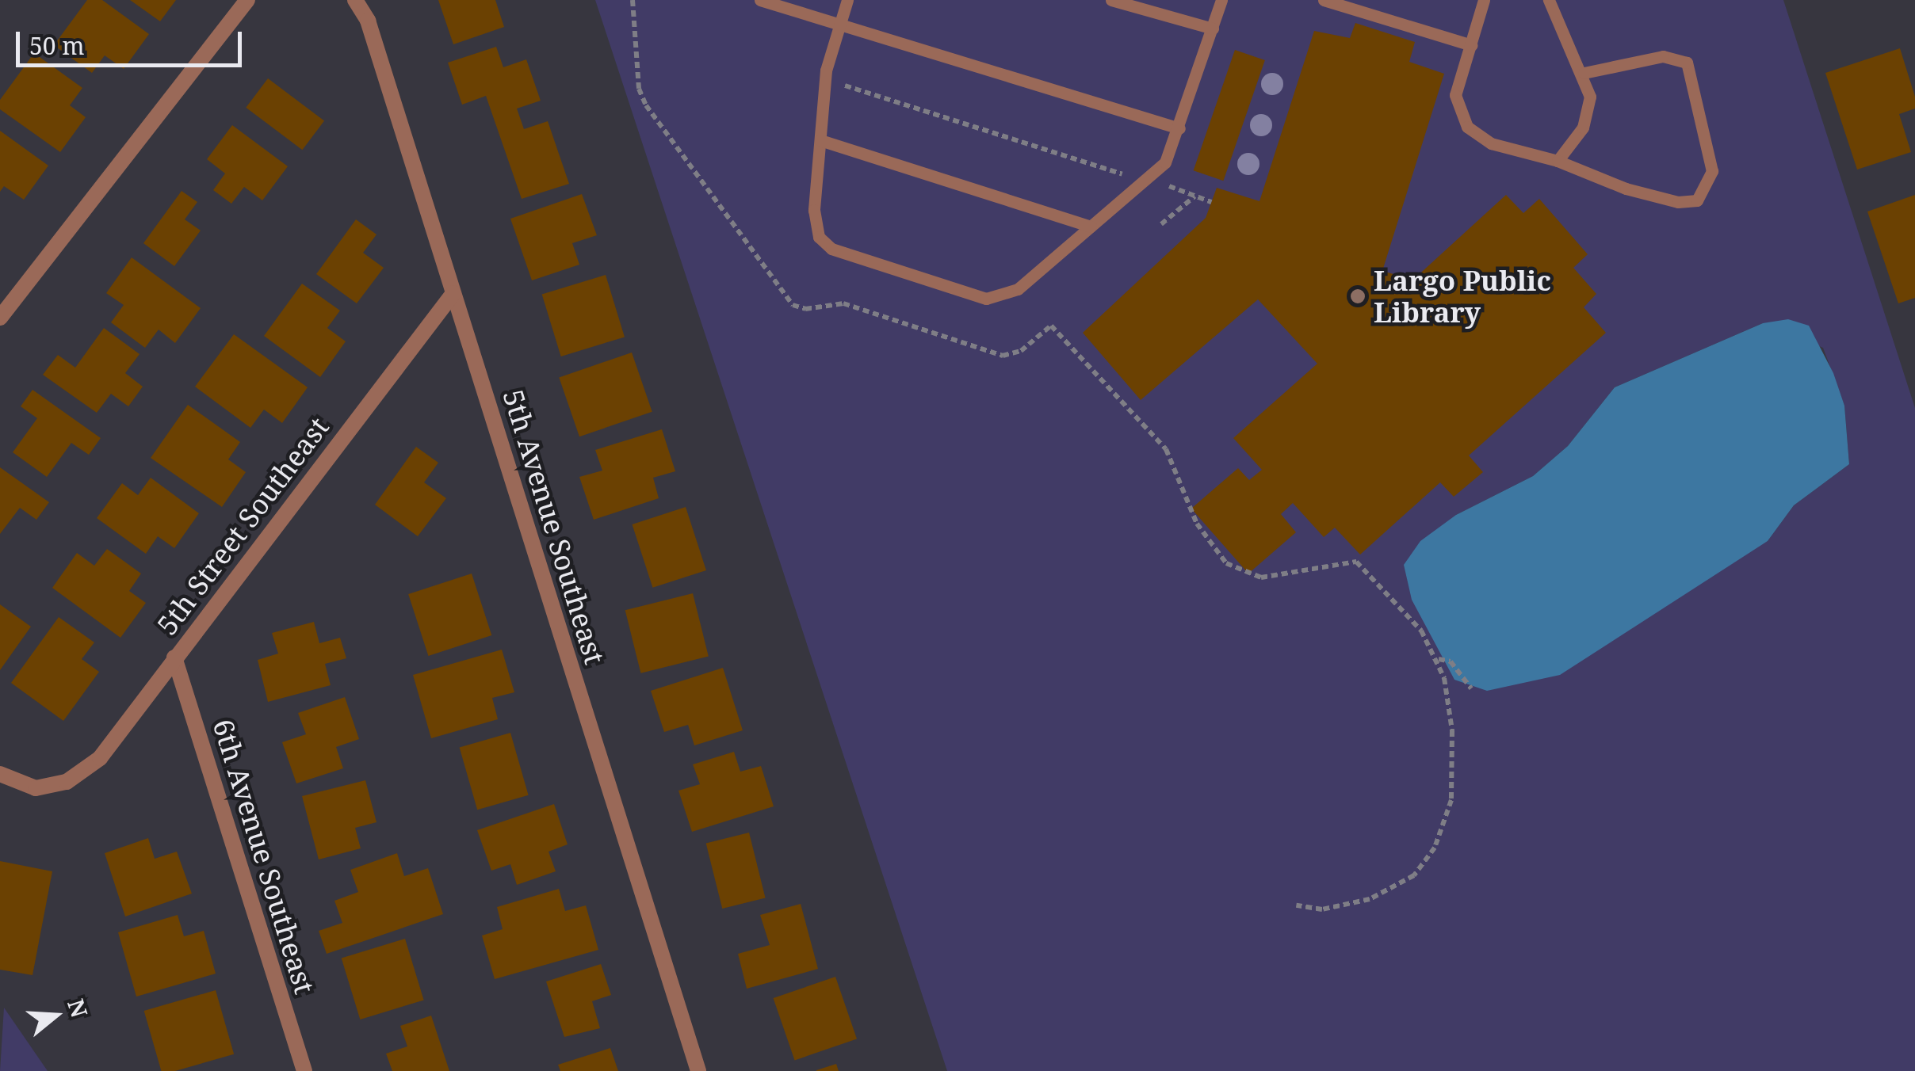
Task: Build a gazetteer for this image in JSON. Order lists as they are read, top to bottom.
{
  "streets": {
    "street": ["5th Street Southeast", "5th Avenue Southeast", "6th Avenue Southeast"]
  },
  "crossings": [
    ["5th Street Southeast", "5th Avenue Southeast"],
    ["5th Street Southeast", "6th Avenue Southeast"]
  ],
  "places": ["Largo Public Library"],
  "scale_bar": "50 m",
  "north": "right"
}
